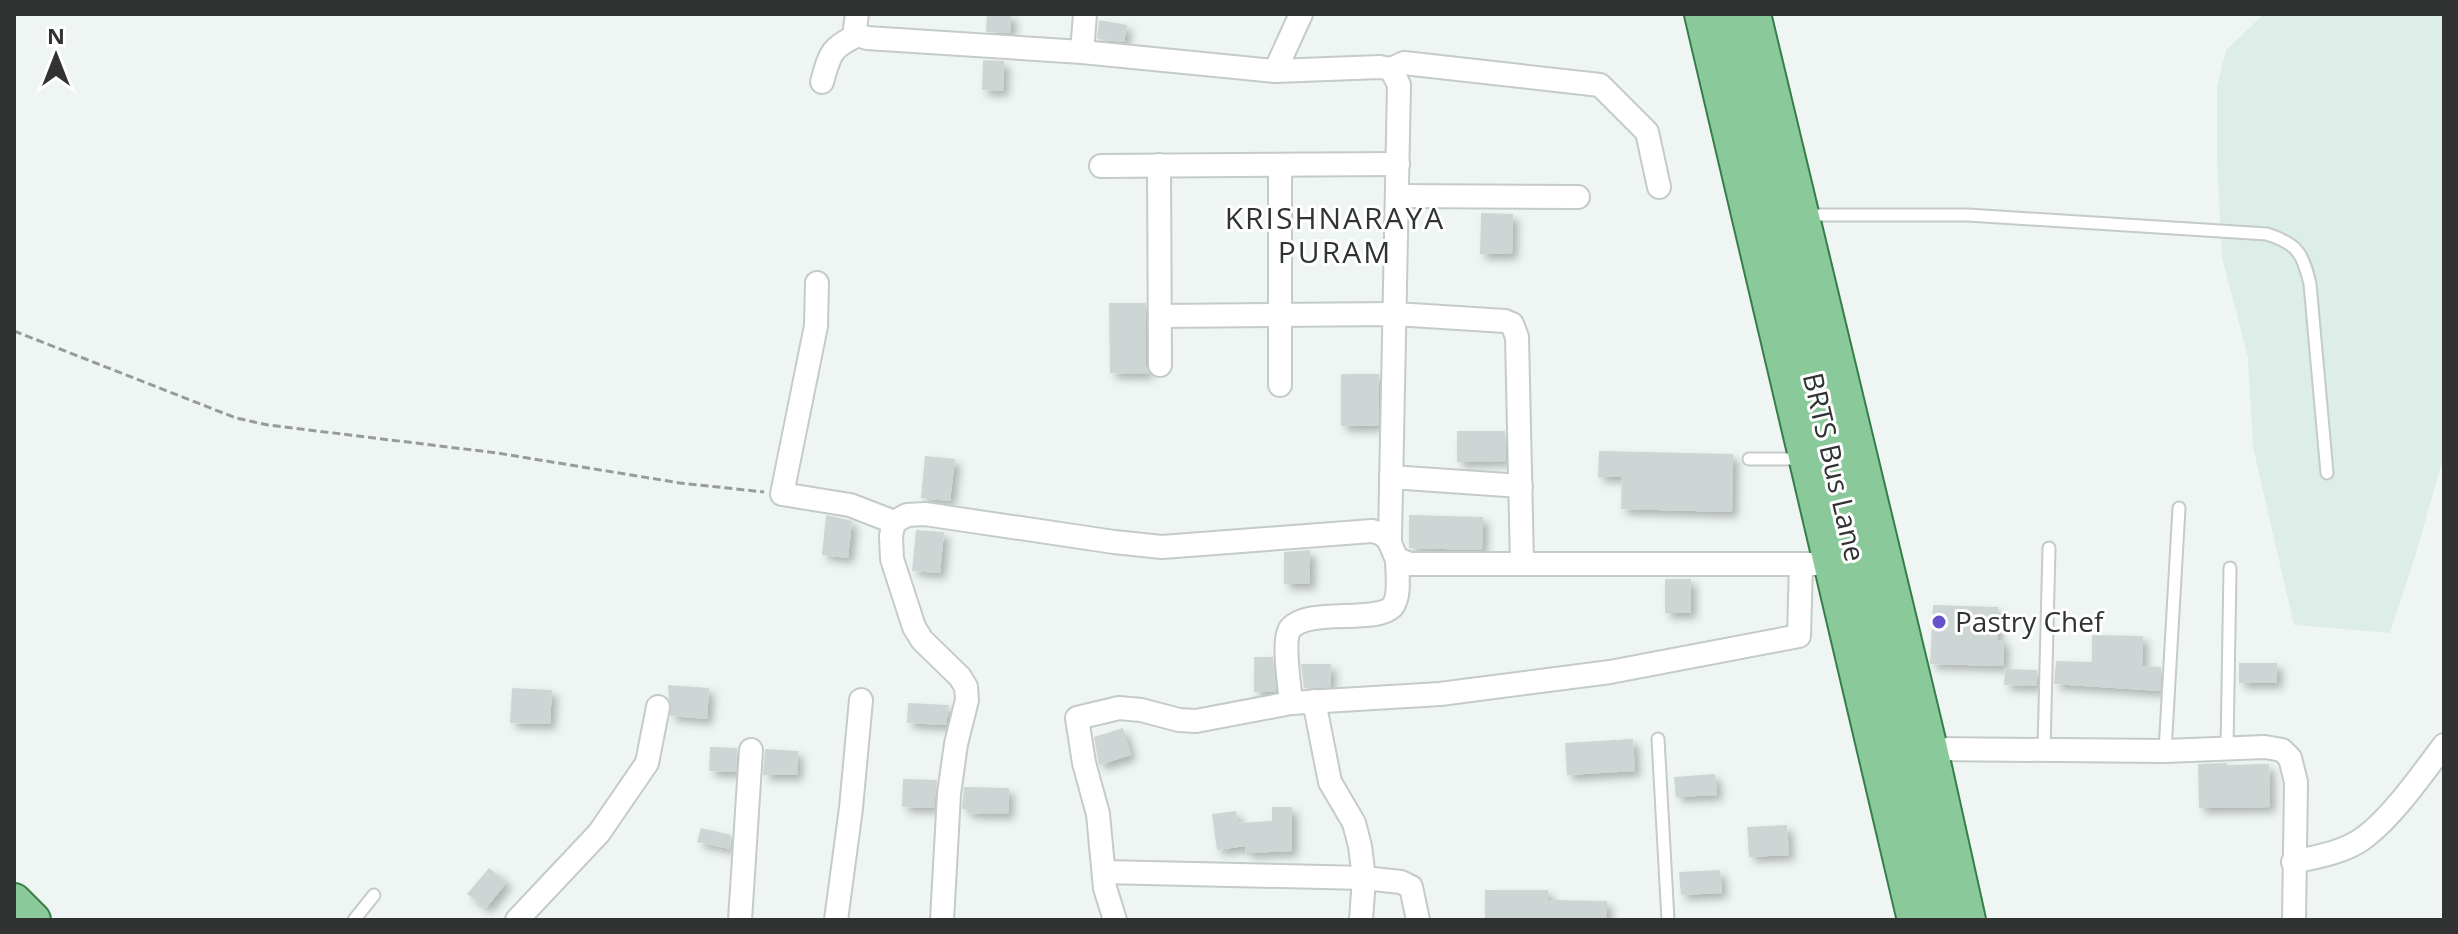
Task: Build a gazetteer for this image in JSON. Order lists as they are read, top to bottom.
{
  "streets": {
    "main road": ["BRTS Bus Lane"]
  },
  "districts": ["KRISHNARAYA PURAM"],
  "places": ["Pastry Chef"],
  "north": "top"
}
